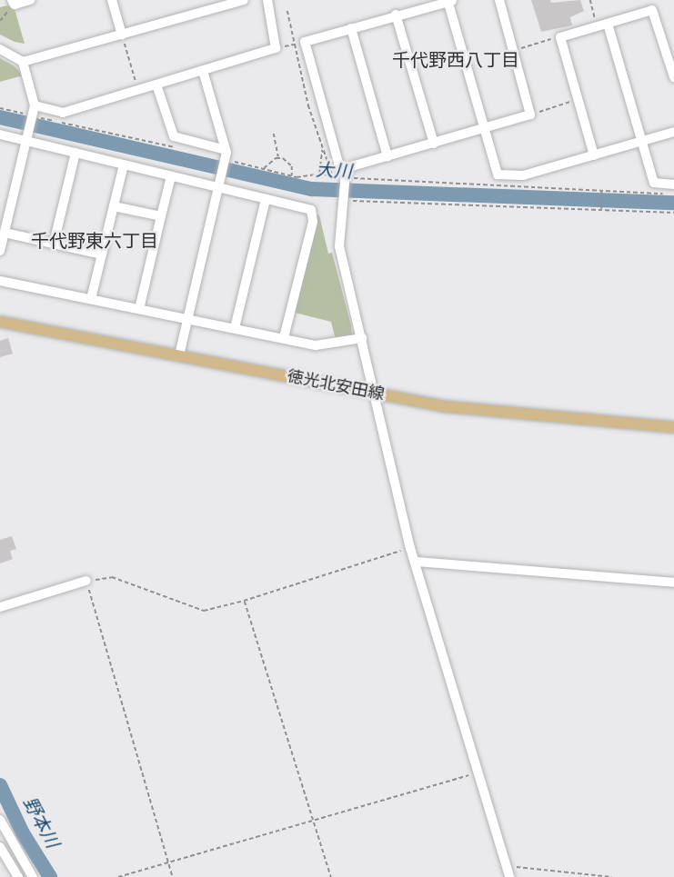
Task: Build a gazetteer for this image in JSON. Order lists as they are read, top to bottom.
{
  "streets": {
    "main road": ["徳光北安田線"]
  },
  "districts": ["千代野西八丁目", "千代野東六丁目"],
  "water": ["大川", "野本川"]
}
